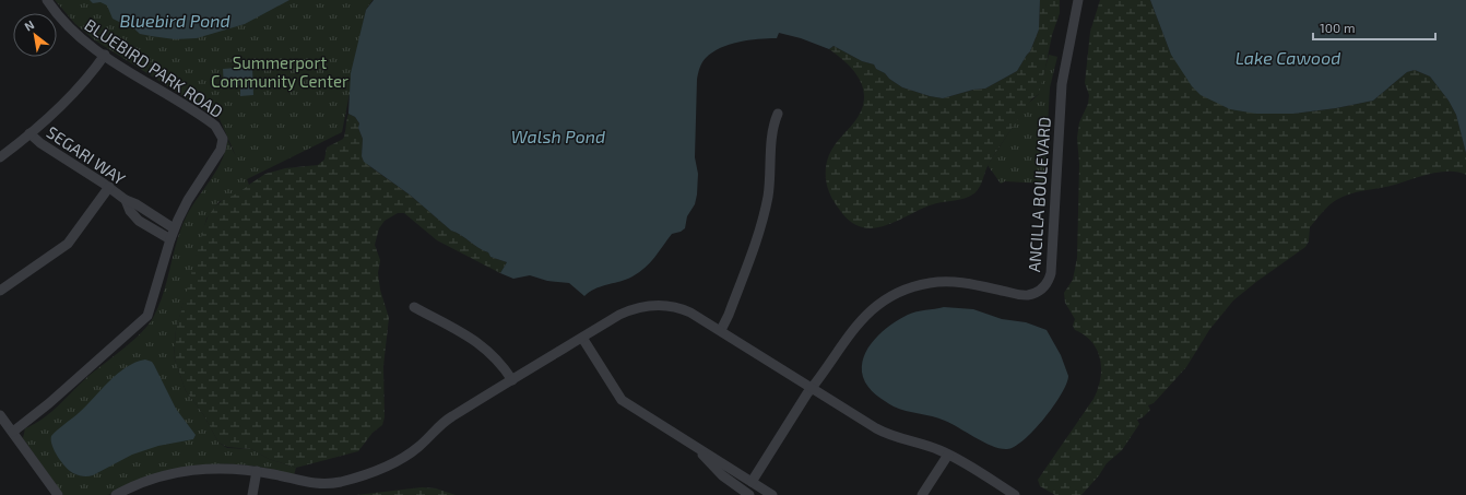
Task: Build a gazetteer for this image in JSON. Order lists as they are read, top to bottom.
{
  "streets": {
    "street": ["BLUEBIRD PARK ROAD", "SEGARI WAY", "ANCILLA BOULEVARD"]
  },
  "crossings": [
    ["BLUEBIRD PARK ROAD", "SEGARI WAY"]
  ],
  "water": ["Bluebird Pond", "Lake Cawood", "Walsh Pond"],
  "parks": ["Summerport Community Center"],
  "scale_bar": "100 m",
  "north": "top left"
}
